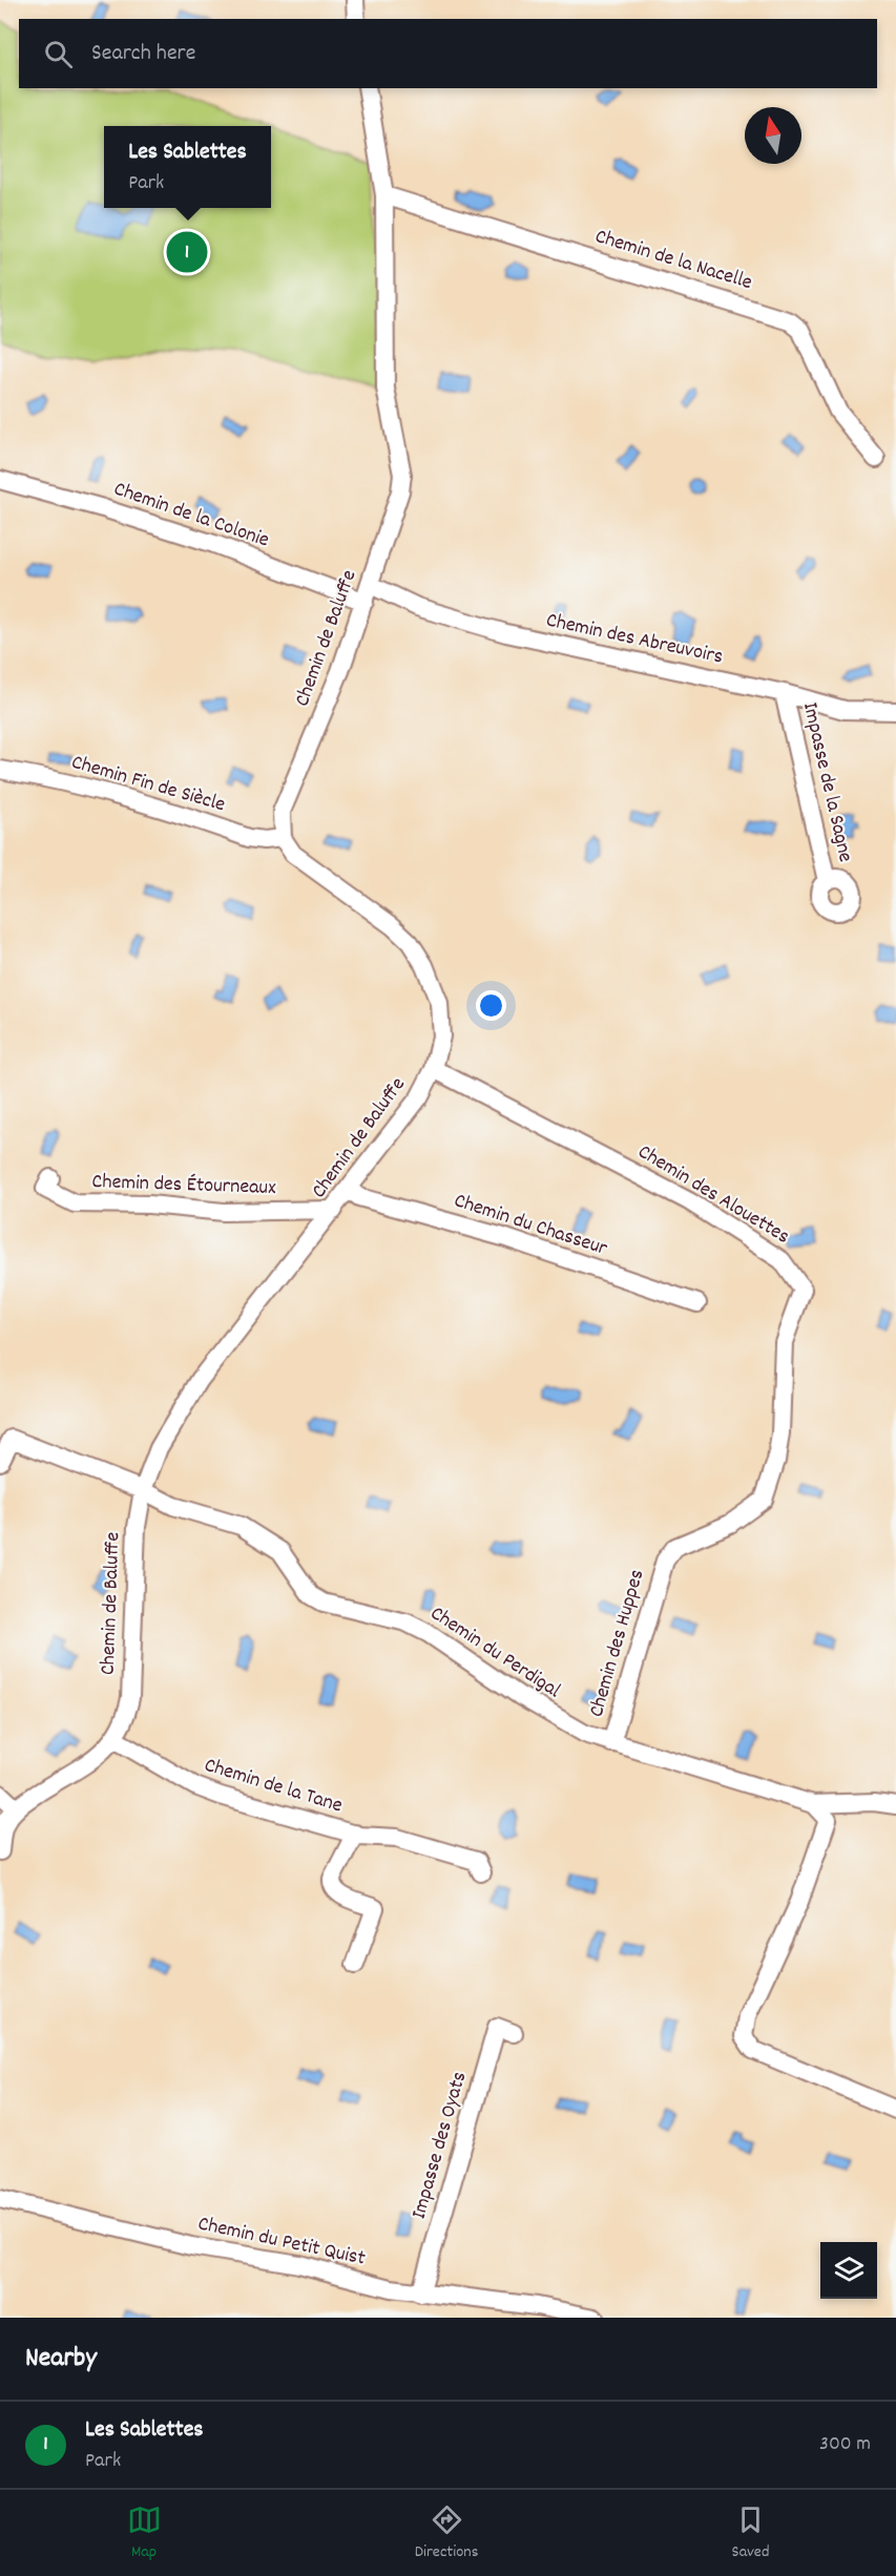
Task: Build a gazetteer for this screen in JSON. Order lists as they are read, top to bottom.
{
  "streets": {
    "street": [
      "Chemin de la Nacelle",
      "Chemin de la Colonie",
      "Chemin de Baluffe",
      "Chemin des Abreuvoirs",
      "Impasse de la Sagne",
      "Chemin Fin de Siècle",
      "Chemin des Étourneaux",
      "Chemin des Alouettes",
      "Chemin du Chasseur",
      "Chemin des Huppes",
      "Chemin du Perdigal",
      "Chemin de la Tane",
      "Impasse des Oyats",
      "Chemin du Petit Quist"
    ]
  },
  "crossings": [
    ["Chemin de la Nacelle", "Chemin de Baluffe"],
    ["Chemin de la Colonie", "Chemin de Baluffe"],
    ["Chemin de la Colonie", "Chemin des Abreuvoirs"],
    ["Chemin de Baluffe", "Chemin des Abreuvoirs"],
    ["Chemin de Baluffe", "Chemin Fin de Siècle"],
    ["Chemin de Baluffe", "Chemin des Étourneaux"],
    ["Chemin de Baluffe", "Chemin des Alouettes"],
    ["Chemin de Baluffe", "Chemin du Chasseur"],
    ["Chemin de Baluffe", "Chemin du Perdigal"],
    ["Chemin de Baluffe", "Chemin de la Tane"],
    ["Chemin des Abreuvoirs", "Impasse de la Sagne"],
    ["Chemin des Alouettes", "Chemin des Huppes"],
    ["Chemin des Huppes", "Chemin du Perdigal"],
    ["Impasse des Oyats", "Chemin du Petit Quist"]
  ],
  "north": "top",
  "page": {
    "search": "Search here",
    "popup": ["Les Sablettes", "Park"],
    "pins": "1",
    "heading": "Nearby",
    "list": [
      {
        "mark": "1",
        "name": "Les Sablettes",
        "note": "Park",
        "value": "300 m"
      }
    ],
    "nav": ["Map", "Directions", "Saved"]
  }
}
